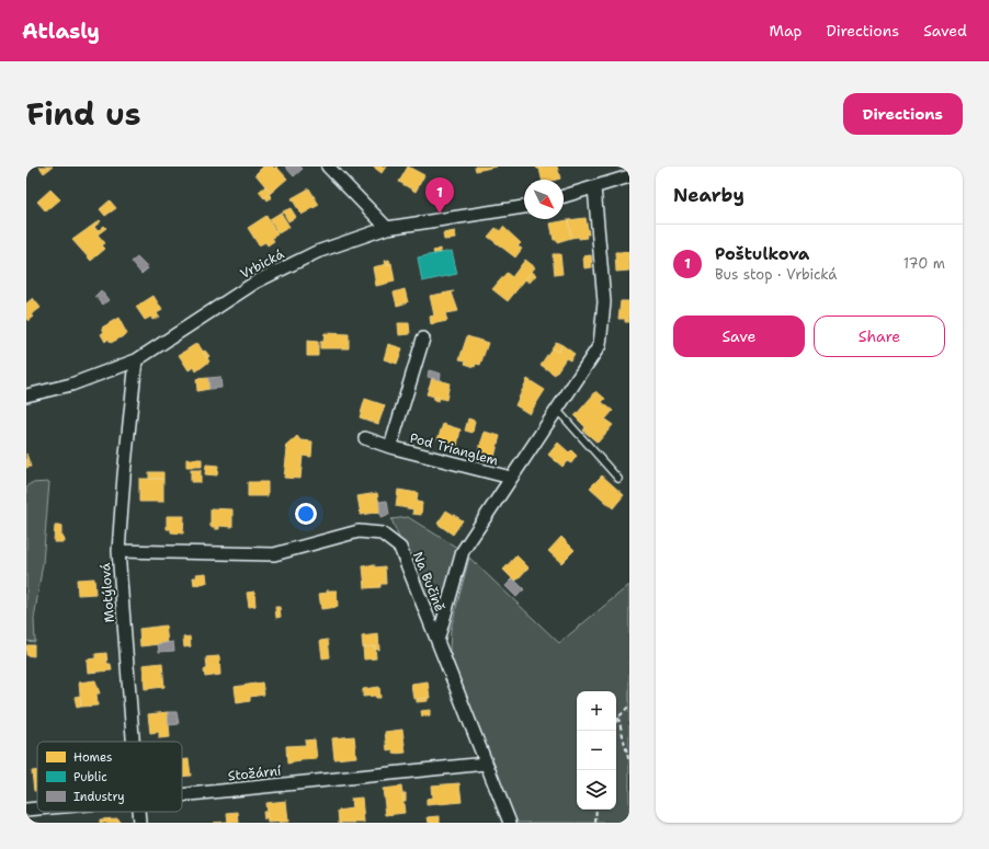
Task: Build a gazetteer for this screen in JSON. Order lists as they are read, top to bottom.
{
  "streets": {
    "street": [
      "Vrbická",
      "Pod Trianglem",
      "Na Bučině",
      "Motýlová",
      "Stožární"
    ]
  },
  "crossings": [
    ["Vrbická", "Motýlová"],
    ["Na Bučině", "Motýlová"],
    ["Na Bučině", "Stožární"]
  ],
  "legend": ["Homes", "Public", "Industry"],
  "north": "bottom right",
  "page": {
    "header": "Atlasly",
    "nav": ["Map", "Directions", "Saved"],
    "title": "Find us",
    "buttons": [
      "Directions",
      ["Save", "Share"]
    ],
    "heading": "Nearby",
    "pins": "1",
    "list": [
      {
        "mark": "1",
        "name": "Poštulkova",
        "note": "Bus stop · Vrbická",
        "value": "170 m"
      }
    ],
    "map_buttons": ["+", "−"]
  }
}
